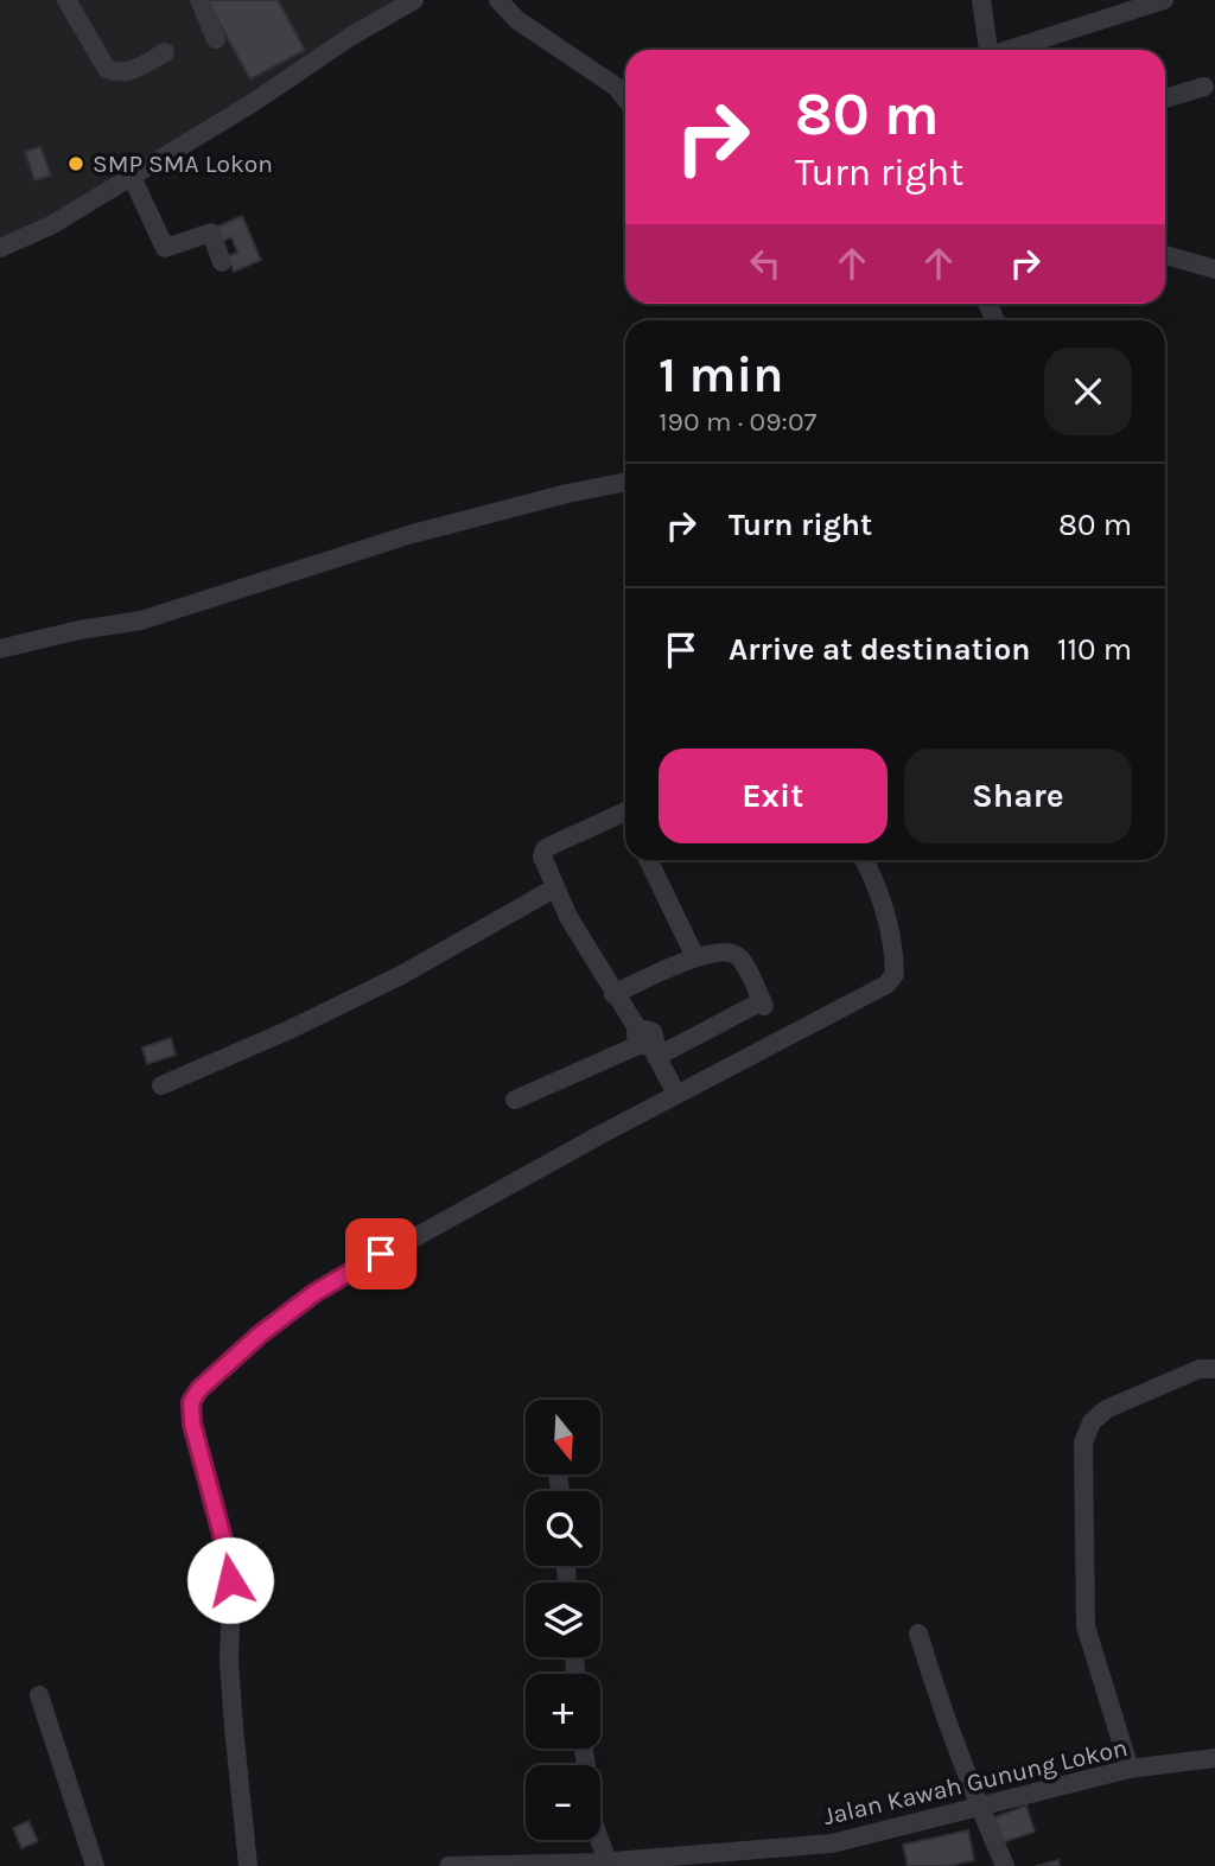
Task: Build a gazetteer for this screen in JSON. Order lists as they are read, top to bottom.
{
  "streets": {
    "street": ["Jalan Kawah Gunung Lokon"]
  },
  "places": ["SMP SMA Lokon"],
  "north": "bottom",
  "page": {
    "turn": ["80 m", "Turn right"],
    "heading": ["1 min", "190 m · 09:07"],
    "list": [
      {
        "name": "Turn right",
        "value": "80 m"
      },
      {
        "name": "Arrive at destination",
        "value": "110 m"
      }
    ],
    "buttons": ["Exit", "Share"],
    "map_buttons": ["+", "−"]
  }
}
